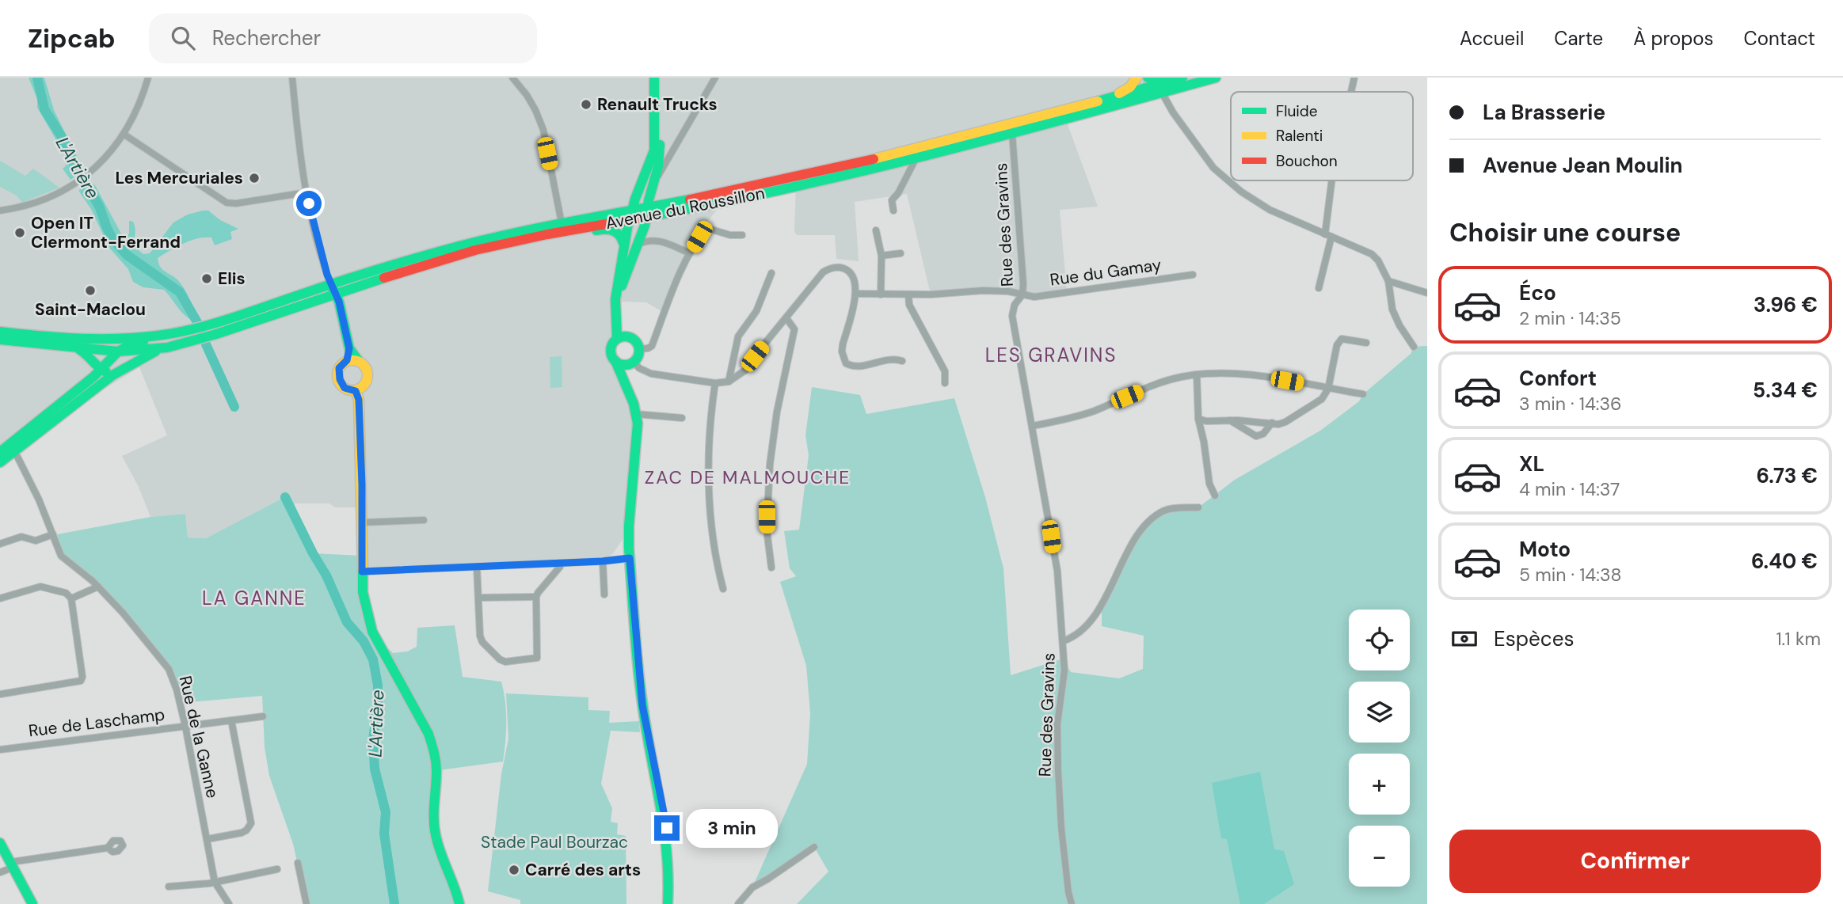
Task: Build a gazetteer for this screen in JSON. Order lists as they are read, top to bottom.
{
  "streets": {
    "main road": ["Avenue du Roussillon"],
    "street": [
      "Rue des Gravins",
      "Rue du Gamay",
      "Rue de Laschamp",
      "Rue de la Ganne"
    ]
  },
  "crossings": [
    ["Avenue du Roussillon", "Rue des Gravins"],
    ["Rue des Gravins", "Rue du Gamay"],
    ["Rue de Laschamp", "Rue de la Ganne"]
  ],
  "districts": ["LES GRAVINS", "ZAC DE MALMOUCHE", "LA GANNE"],
  "water": ["L'Artière"],
  "parks": ["Stade Paul Bourzac"],
  "places": [
    "Renault Trucks",
    "Les Mercuriales",
    "Open IT Clermont-Ferrand",
    "Elis",
    "Saint-Maclou",
    "Carré des arts"
  ],
  "legend": ["Fluide", "Ralenti", "Bouchon"],
  "page": {
    "header": "Zipcab",
    "search": "Rechercher",
    "nav": [
      "Accueil",
      "Carte",
      "À propos",
      "Contact"
    ],
    "banner": ["La Brasserie", "Avenue Jean Moulin"],
    "heading": "Choisir une course",
    "list": [
      {
        "name": "Éco",
        "note": "2 min · 14:35",
        "value": "3.96 €"
      },
      {
        "name": "Confort",
        "note": "3 min · 14:36",
        "value": "5.34 €"
      },
      {
        "name": "XL",
        "note": "4 min · 14:37",
        "value": "6.73 €"
      },
      {
        "name": "Moto",
        "note": "5 min · 14:38",
        "value": "6.40 €"
      }
    ],
    "pay": ["Espèces", "1.1 km"],
    "map_buttons": ["+", "−"],
    "bubble": "3 min",
    "buttons": "Confirmer"
  }
}
